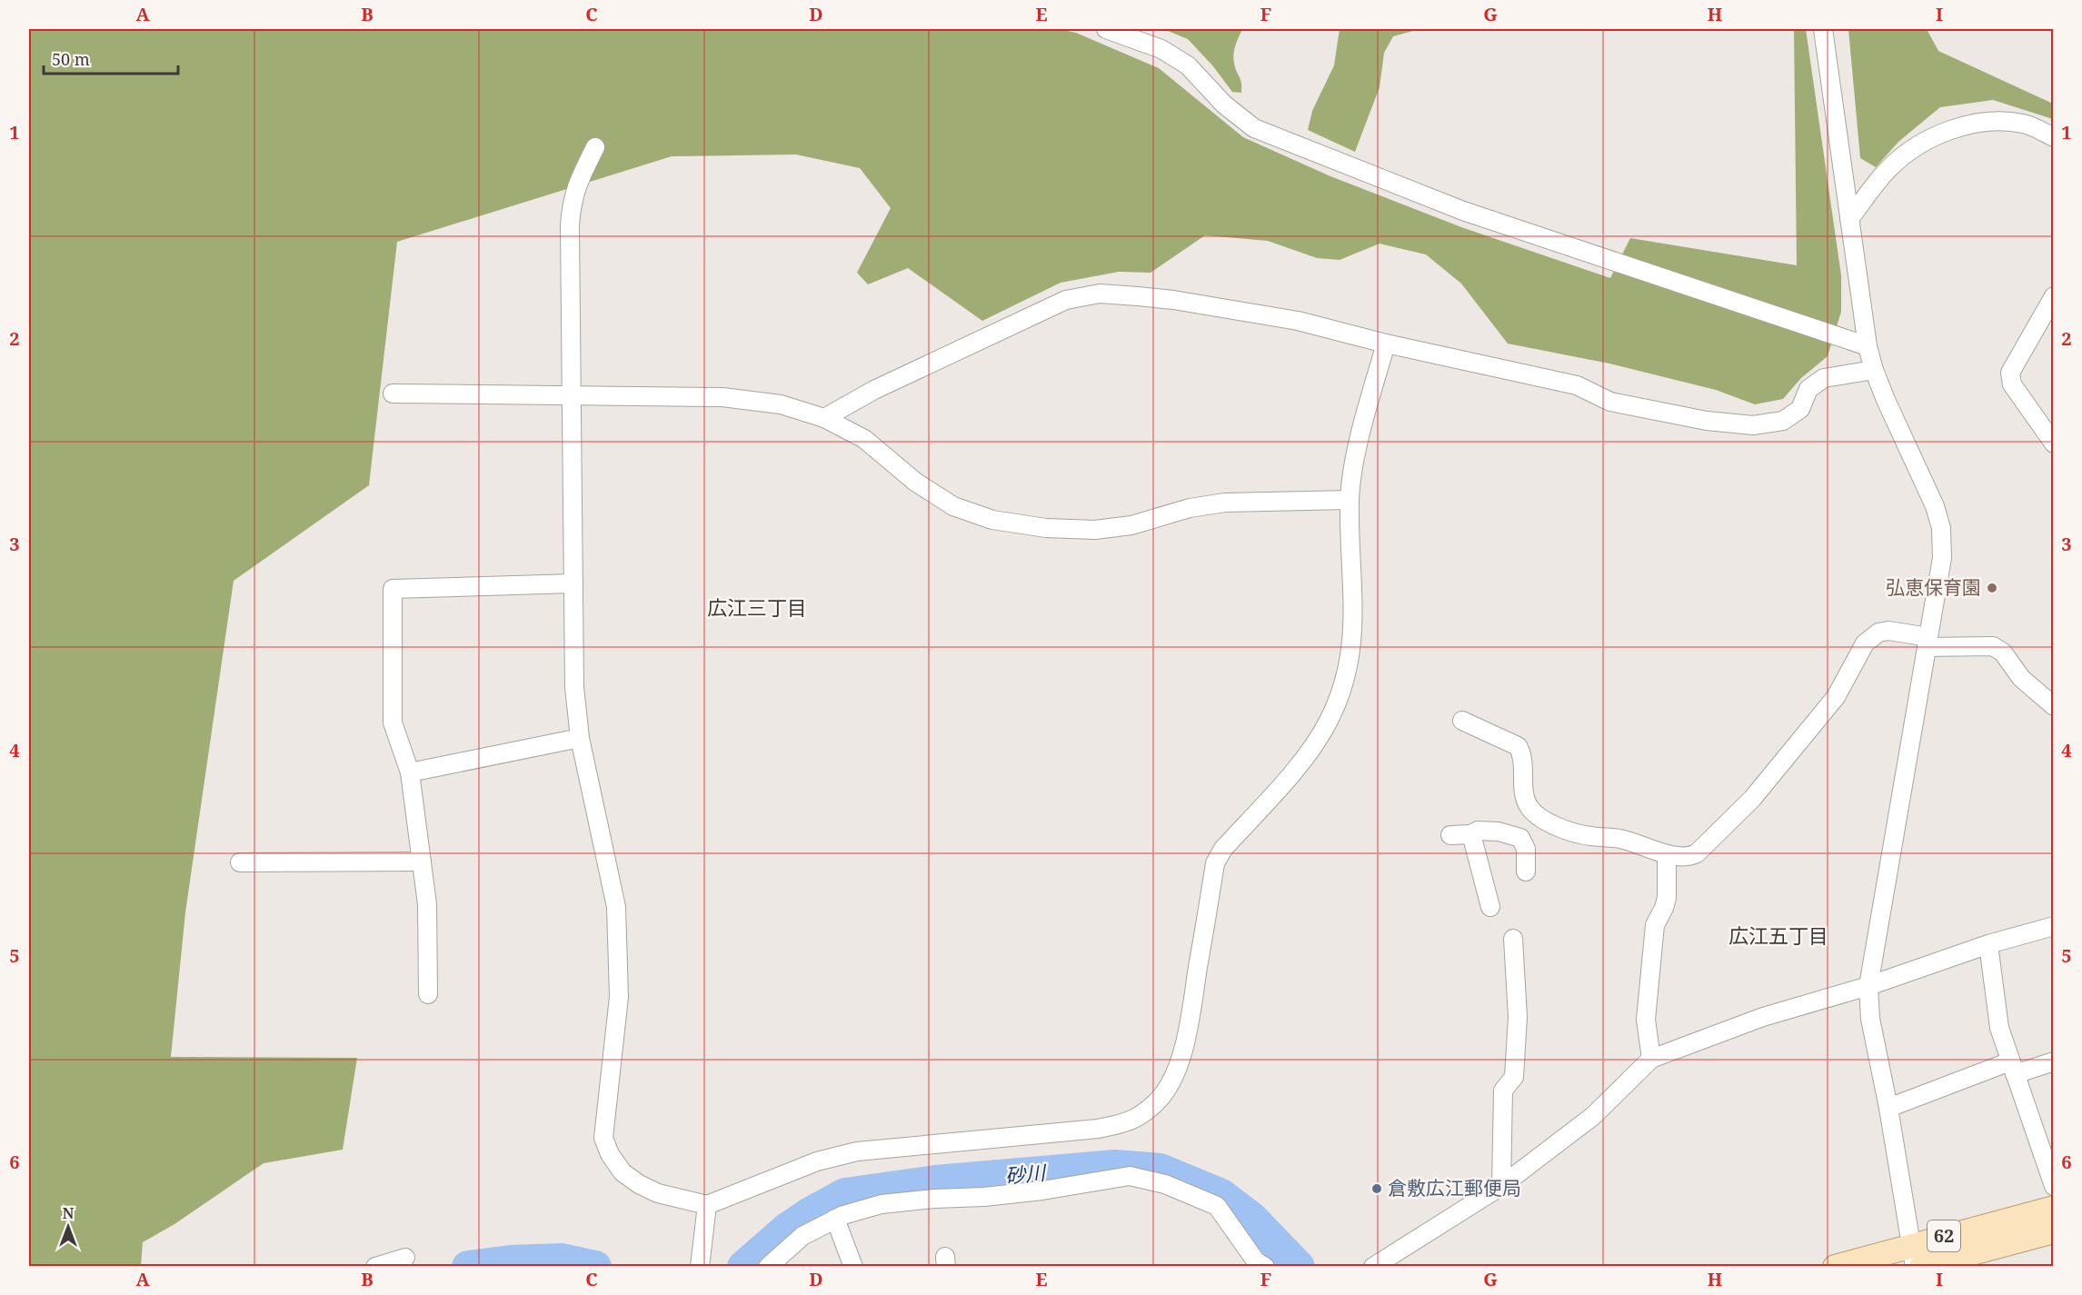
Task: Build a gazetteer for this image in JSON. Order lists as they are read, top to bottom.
{
  "streets": {
    "main road": ["62"]
  },
  "districts": ["広江三丁目", "広江五丁目"],
  "water": ["砂川"],
  "places": ["弘恵保育園", "倉敷広江郵便局"],
  "scale_bar": "50 m",
  "north": "top",
  "grid": {
    "columns": [
      "A",
      "B",
      "C",
      "D",
      "E",
      "F",
      "G",
      "H",
      "I"
    ],
    "rows": [
      "1",
      "2",
      "3",
      "4",
      "5",
      "6"
    ]
  }
}
